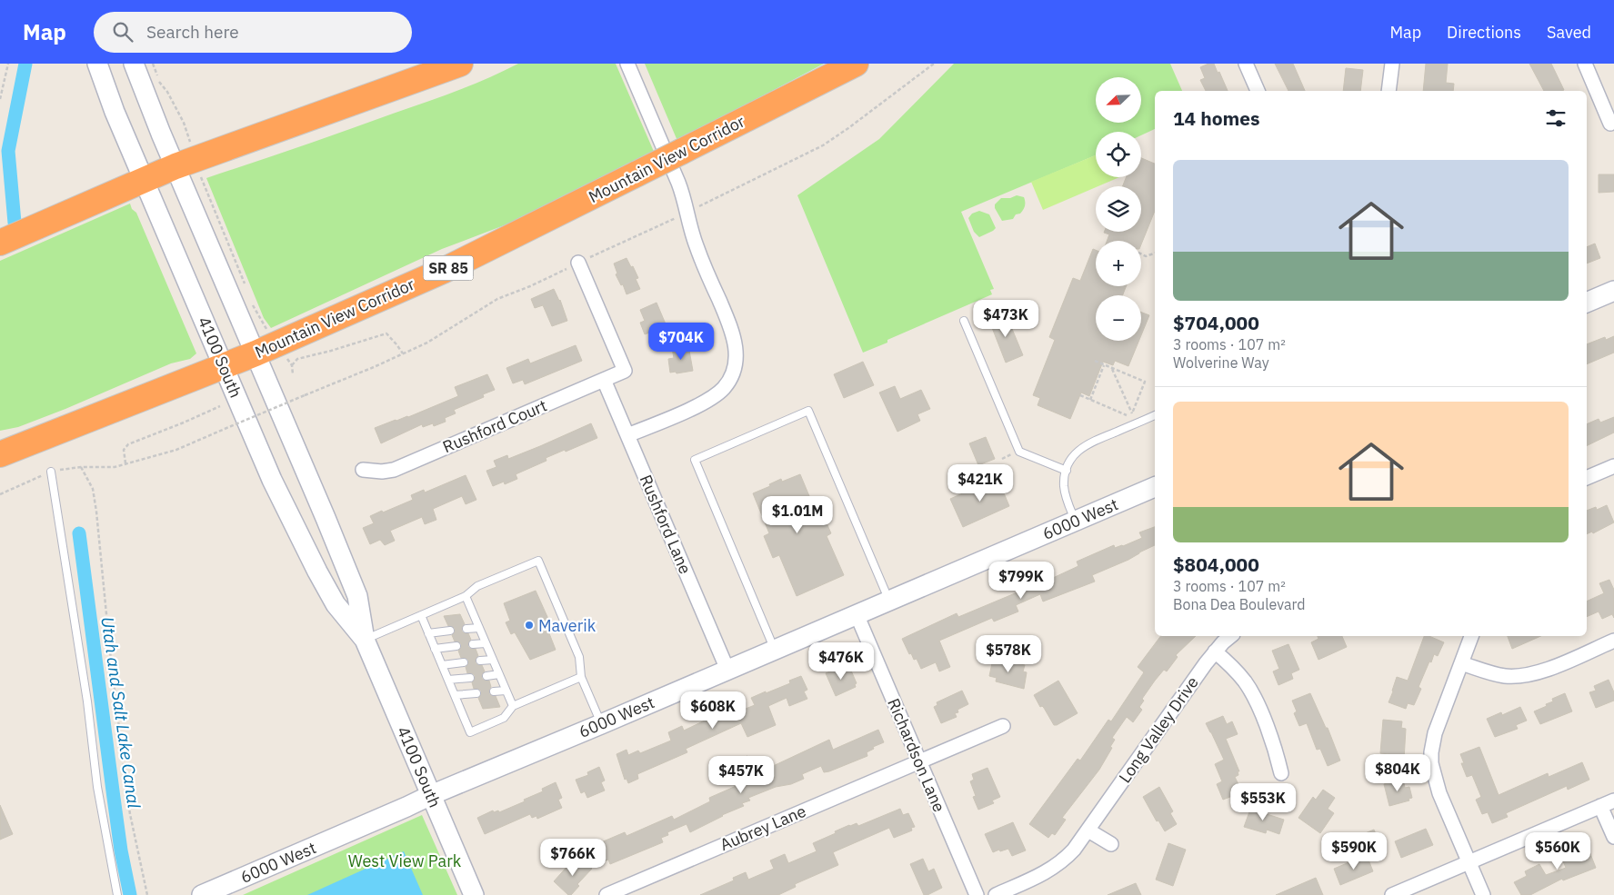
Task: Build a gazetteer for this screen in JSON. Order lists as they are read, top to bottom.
{
  "streets": {
    "highway": ["Mountain View Corridor", "SR 85"],
    "main road": ["4100 South", "6000 West"],
    "street": [
      "Rushford Court",
      "Rushford Lane",
      "Long Valley Drive",
      "Richardson Lane",
      "Aubrey Lane"
    ]
  },
  "crossings": [
    ["Mountain View Corridor", "4100 South"],
    ["4100 South", "6000 West"],
    ["Rushford Court", "Rushford Lane"],
    ["6000 West", "Rushford Lane"],
    ["6000 West", "Richardson Lane"],
    ["Richardson Lane", "Aubrey Lane"]
  ],
  "water": ["Utah and Salt Lake Canal"],
  "parks": ["West View Park"],
  "places": ["Maverik"],
  "north": "bottom left",
  "page": {
    "header": "Map",
    "search": "Search here",
    "nav": ["Map", "Directions", "Saved"],
    "map_buttons": ["+", "−"],
    "heading": "14 homes",
    "list": [
      {
        "name": "$704,000",
        "note": "3 rooms · 107 m² · Wolverine Way"
      },
      {
        "name": "$804,000",
        "note": "3 rooms · 107 m² · Bona Dea Boulevard"
      }
    ],
    "price": [
      "$473K",
      "$704K",
      "$421K",
      "$1.01M",
      "$799K",
      "$578K",
      "$476K",
      "$608K",
      "$804K",
      "$457K",
      "$553K",
      "$590K",
      "$560K",
      "$766K"
    ]
  }
}
